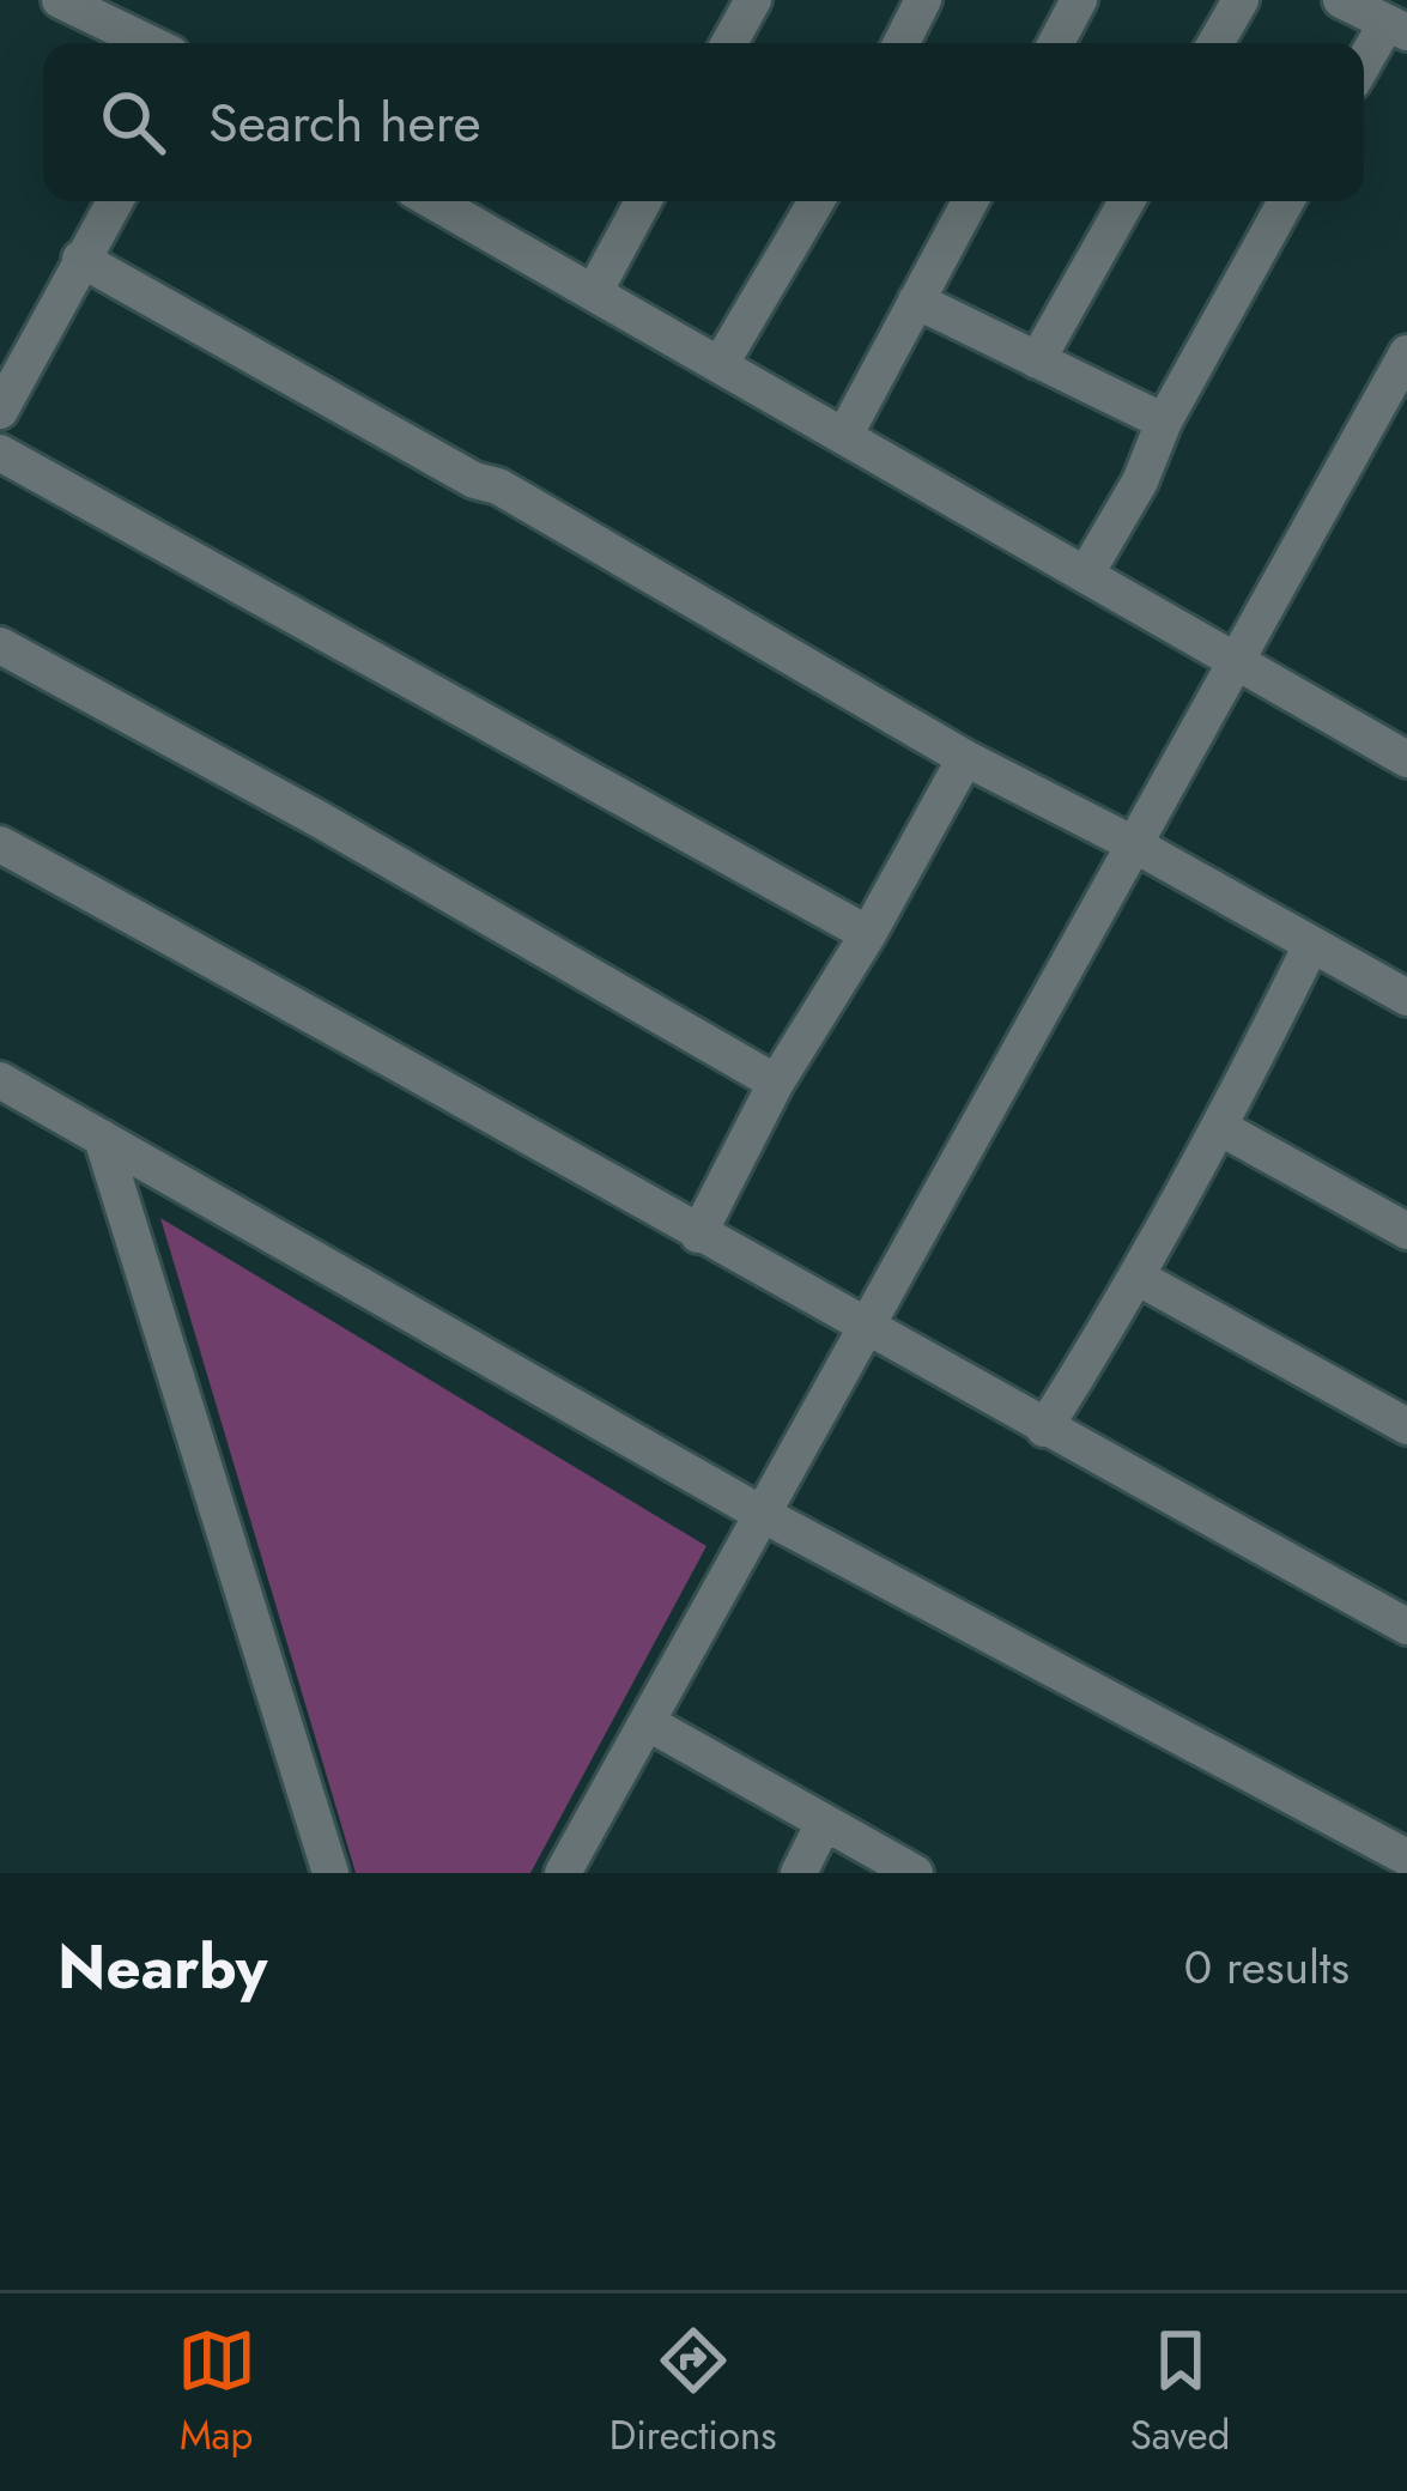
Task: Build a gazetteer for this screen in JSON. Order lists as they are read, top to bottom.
{
  "page": {
    "search": "Search here",
    "heading": ["Nearby", "0 results"],
    "nav": ["Map", "Directions", "Saved"]
  }
}
